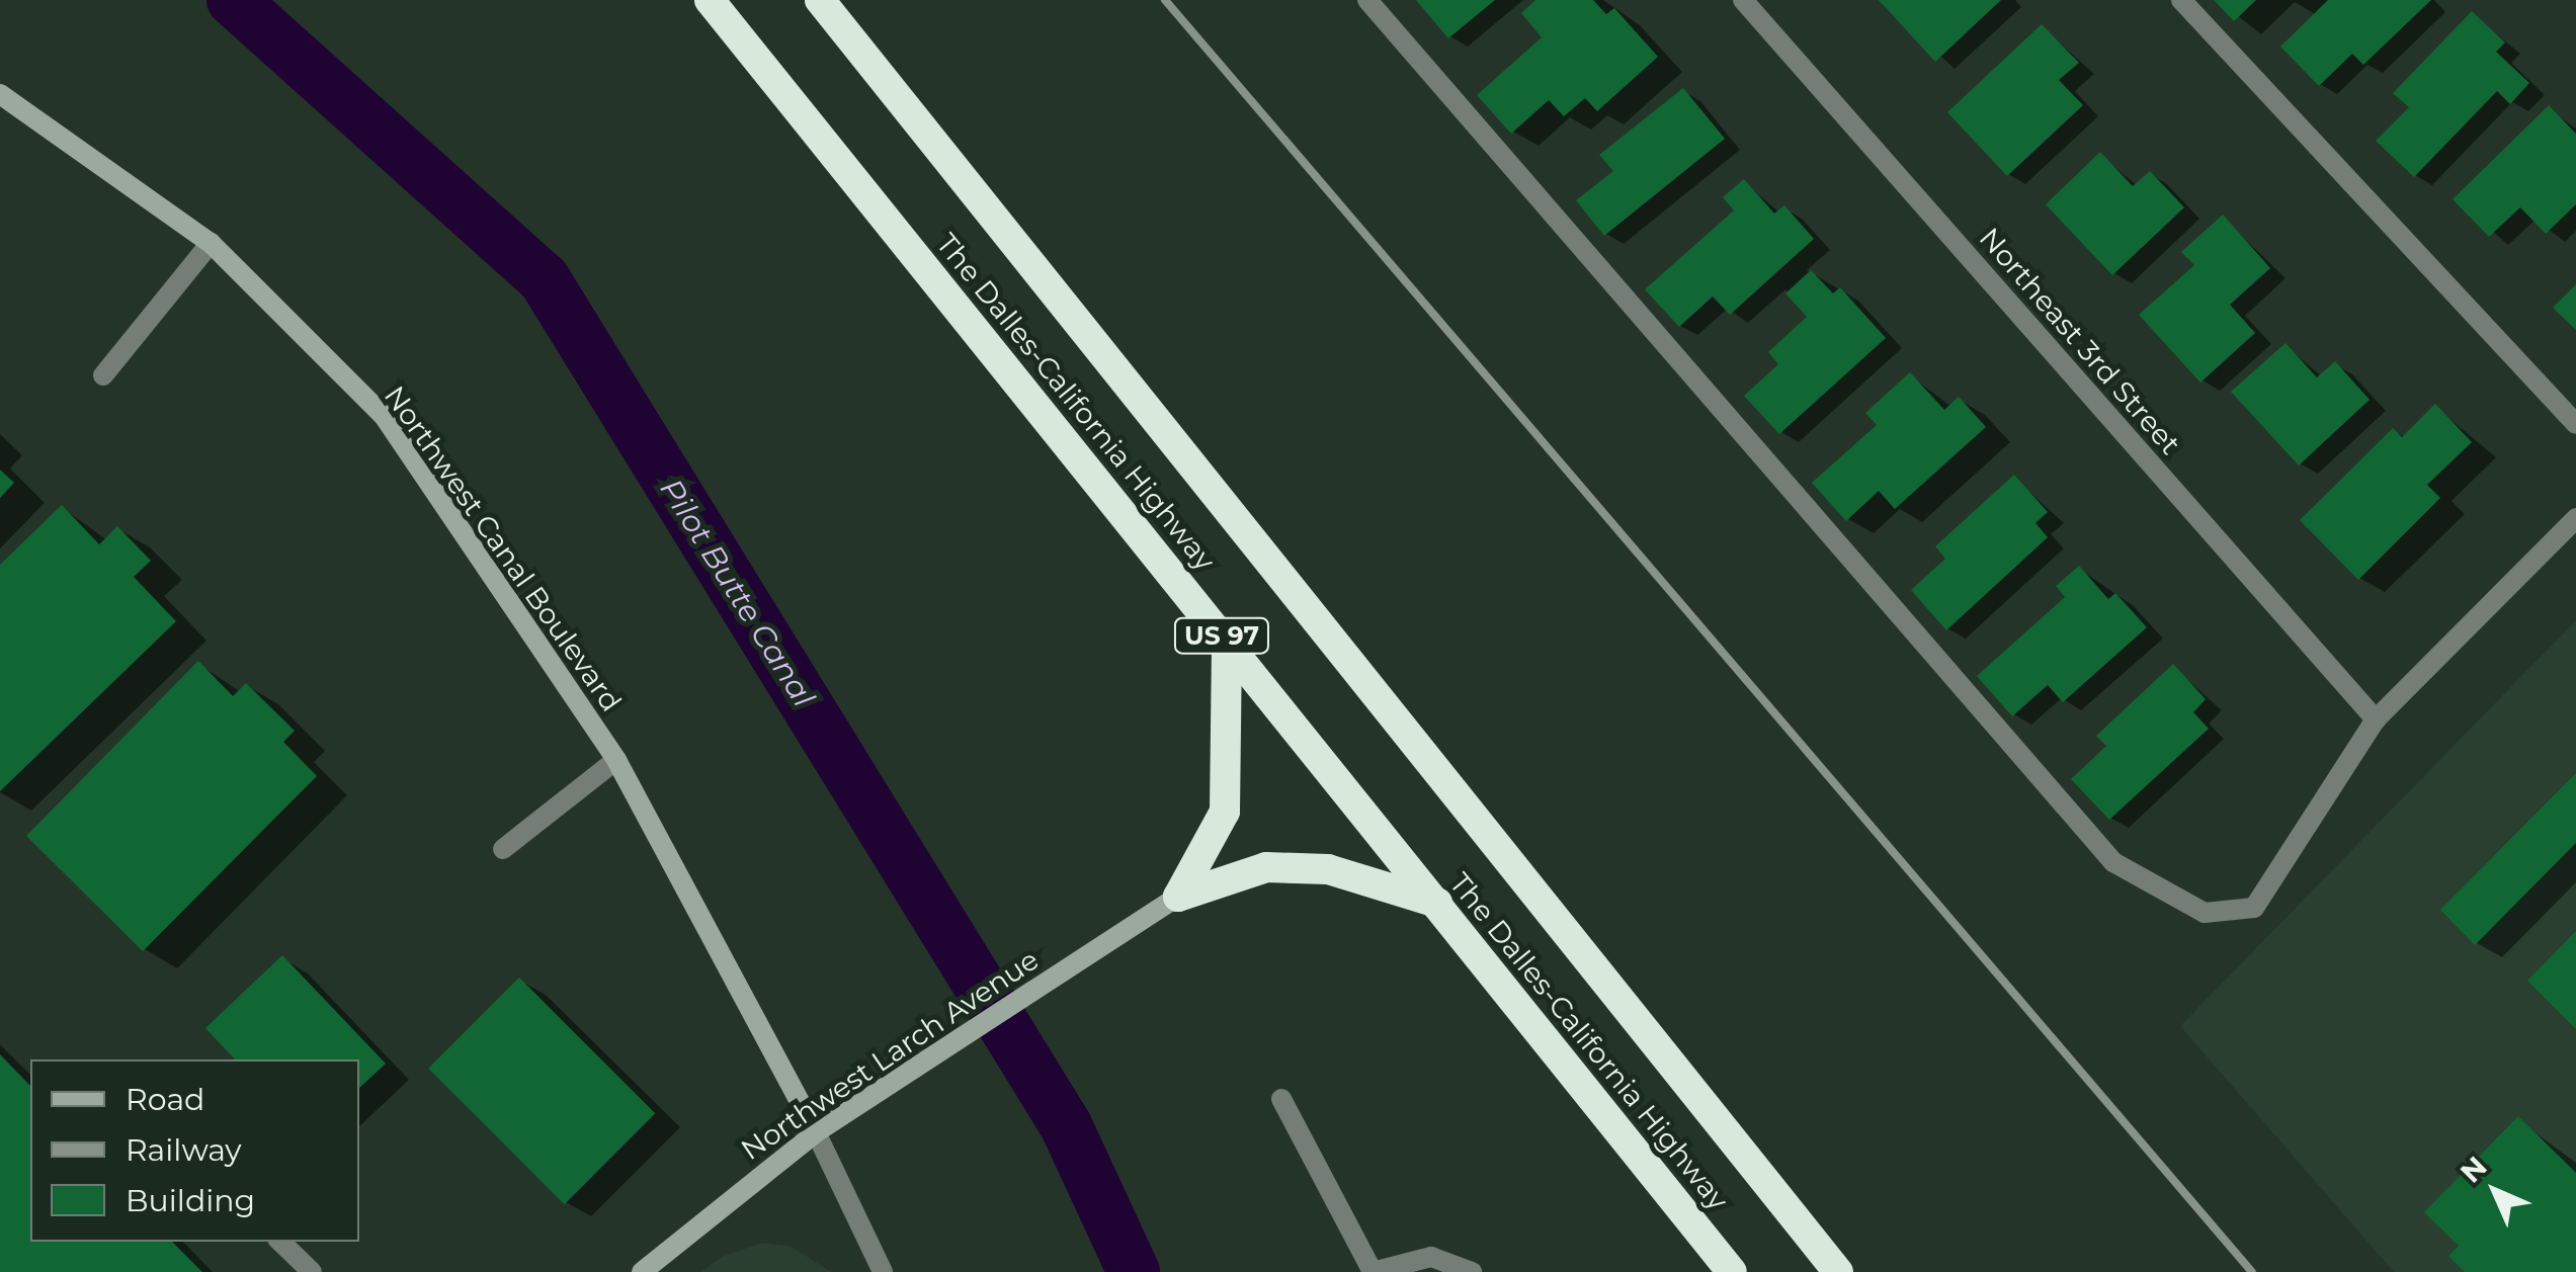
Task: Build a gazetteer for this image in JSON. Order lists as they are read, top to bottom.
{
  "streets": {
    "highway": ["The Dalles-California Highway", "US 97"],
    "street": ["Northeast 3rd Street", "Northwest Canal Boulevard", "Northwest Larch Avenue"]
  },
  "crossings": [
    ["Northwest Canal Boulevard", "Northwest Larch Avenue"]
  ],
  "water": ["Pilot Butte Canal"],
  "legend": ["Road", "Railway", "Building"],
  "north": "top left"
}
